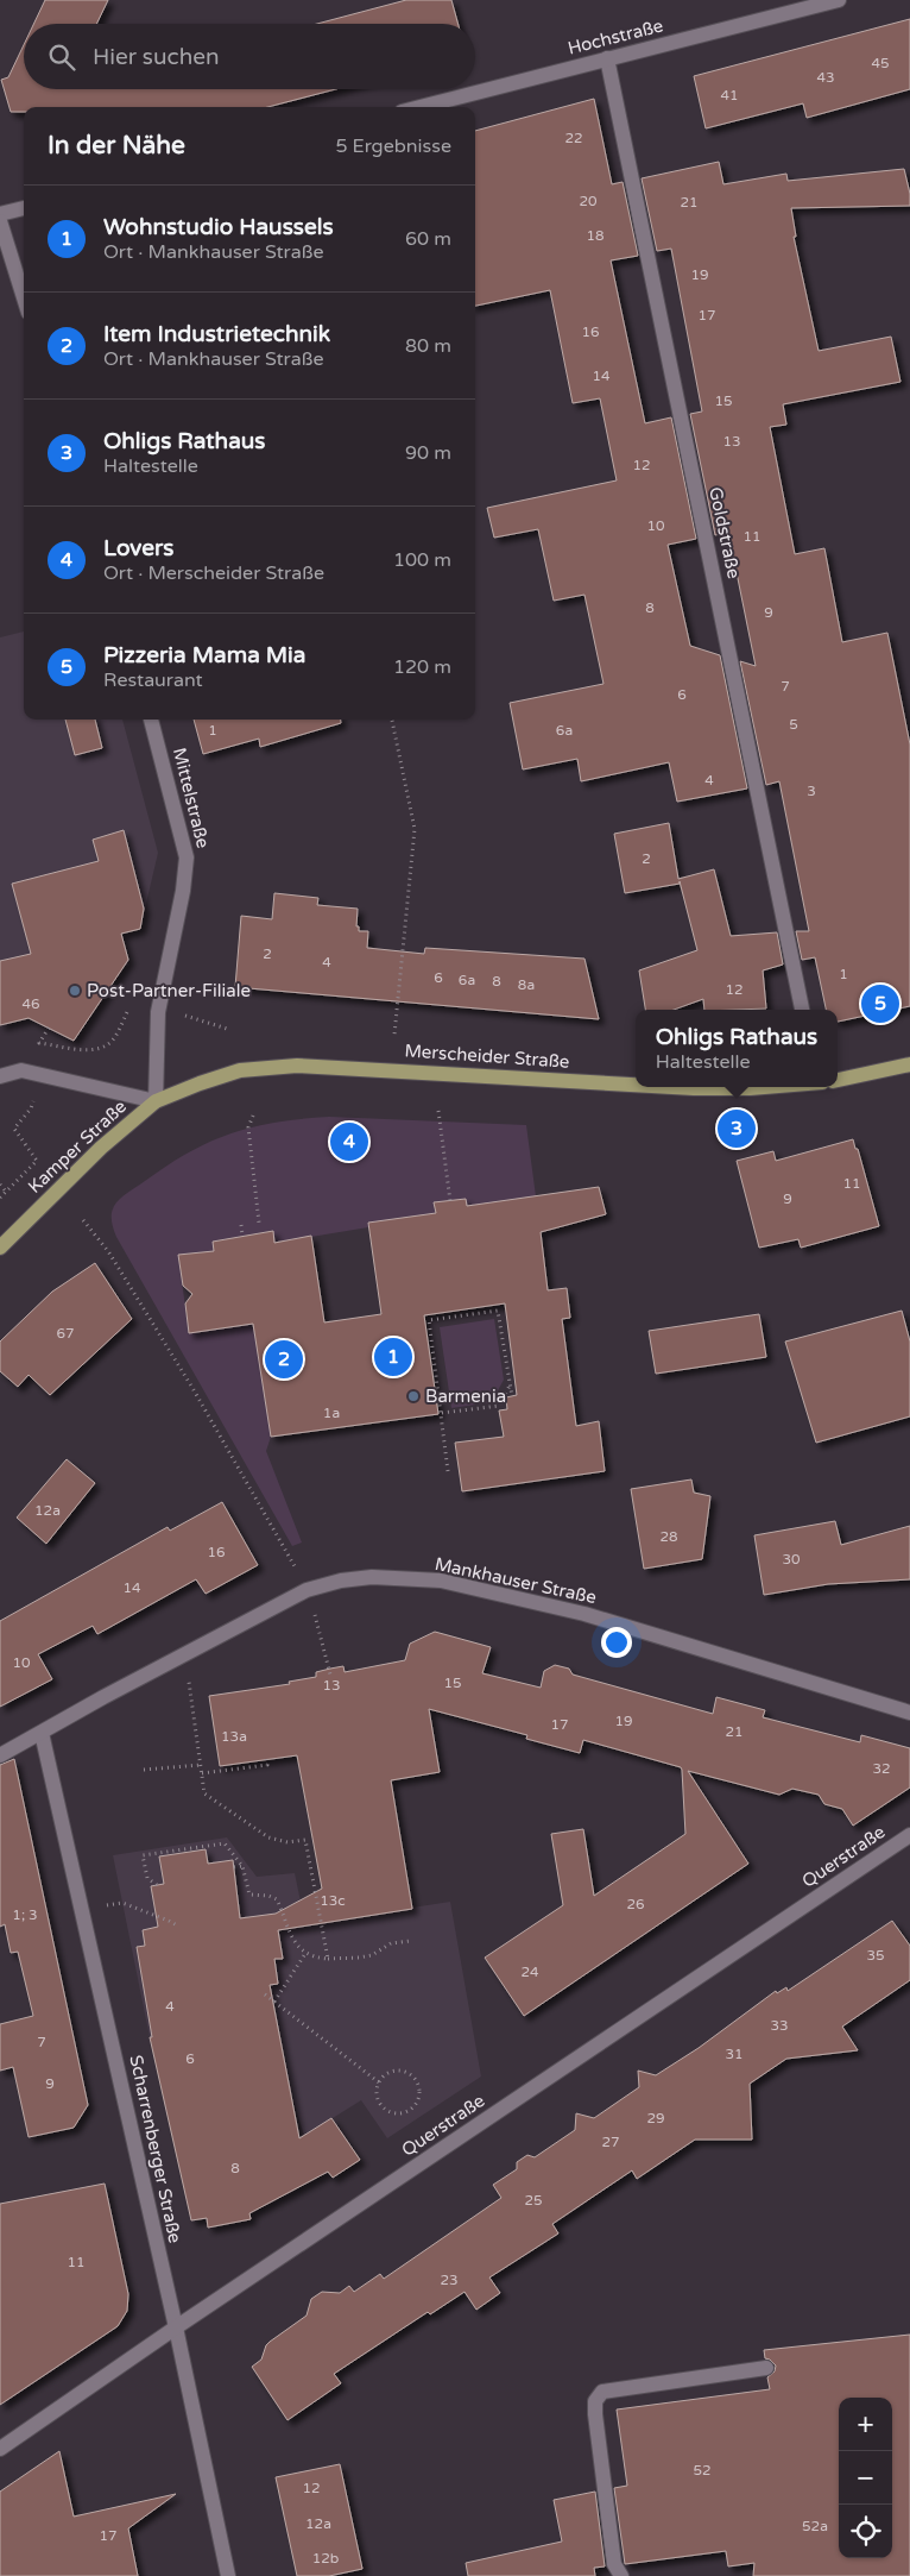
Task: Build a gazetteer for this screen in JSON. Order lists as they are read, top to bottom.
{
  "streets": {
    "main road": ["Merscheider Straße", "Kamper Straße"],
    "street": [
      "Hochstraße",
      "Goldstraße",
      "Mittelstraße",
      "Mankhauser Straße",
      "Querstraße",
      "Scharrenberger Straße"
    ]
  },
  "crossings": [
    ["Hochstraße", "Goldstraße"],
    ["Mittelstraße", "Merscheider Straße"],
    ["Mittelstraße", "Kamper Straße"],
    ["Merscheider Straße", "Kamper Straße"],
    ["Mankhauser Straße", "Scharrenberger Straße"],
    ["Querstraße", "Scharrenberger Straße"]
  ],
  "places": ["Post-Partner-Filiale", "Barmenia"],
  "house_numbers": [
    "45",
    "43",
    "41",
    "22",
    "20",
    "21",
    "18",
    "19",
    "17",
    "16",
    "14",
    "15",
    "13",
    "12",
    "10",
    "11",
    "8",
    "9",
    "7",
    "6",
    "5",
    "1",
    "6a",
    "4",
    "3",
    "2",
    "2",
    "4",
    "1",
    "6",
    "6a",
    "8",
    "8a",
    "12",
    "46",
    "11",
    "9",
    "67",
    "1a",
    "12a",
    "28",
    "16",
    "30",
    "14",
    "10",
    "15",
    "13",
    "19",
    "17",
    "21",
    "13a",
    "32",
    "13c",
    "26",
    "1; 3",
    "35",
    "24",
    "4",
    "33",
    "7",
    "31",
    "6",
    "9",
    "29",
    "27",
    "8",
    "25",
    "11",
    "23",
    "52",
    "12",
    "12a",
    "52a",
    "17",
    "12b"
  ],
  "page": {
    "search": "Hier suchen",
    "heading": ["In der Nähe", "5 Ergebnisse"],
    "list": [
      {
        "mark": "1",
        "name": "Wohnstudio Haussels",
        "note": "Ort · Mankhauser Straße",
        "value": "60 m"
      },
      {
        "mark": "2",
        "name": "Item Industrietechnik",
        "note": "Ort · Mankhauser Straße",
        "value": "80 m"
      },
      {
        "mark": "3",
        "name": "Ohligs Rathaus",
        "note": "Haltestelle",
        "value": "90 m"
      },
      {
        "mark": "4",
        "name": "Lovers",
        "note": "Ort · Merscheider Straße",
        "value": "100 m"
      },
      {
        "mark": "5",
        "name": "Pizzeria Mama Mia",
        "note": "Restaurant",
        "value": "120 m"
      }
    ],
    "pins": [
      "5",
      "3",
      "4",
      "1",
      "2"
    ],
    "popup": ["Ohligs Rathaus", "Haltestelle"],
    "map_buttons": ["+", "−"]
  }
}
